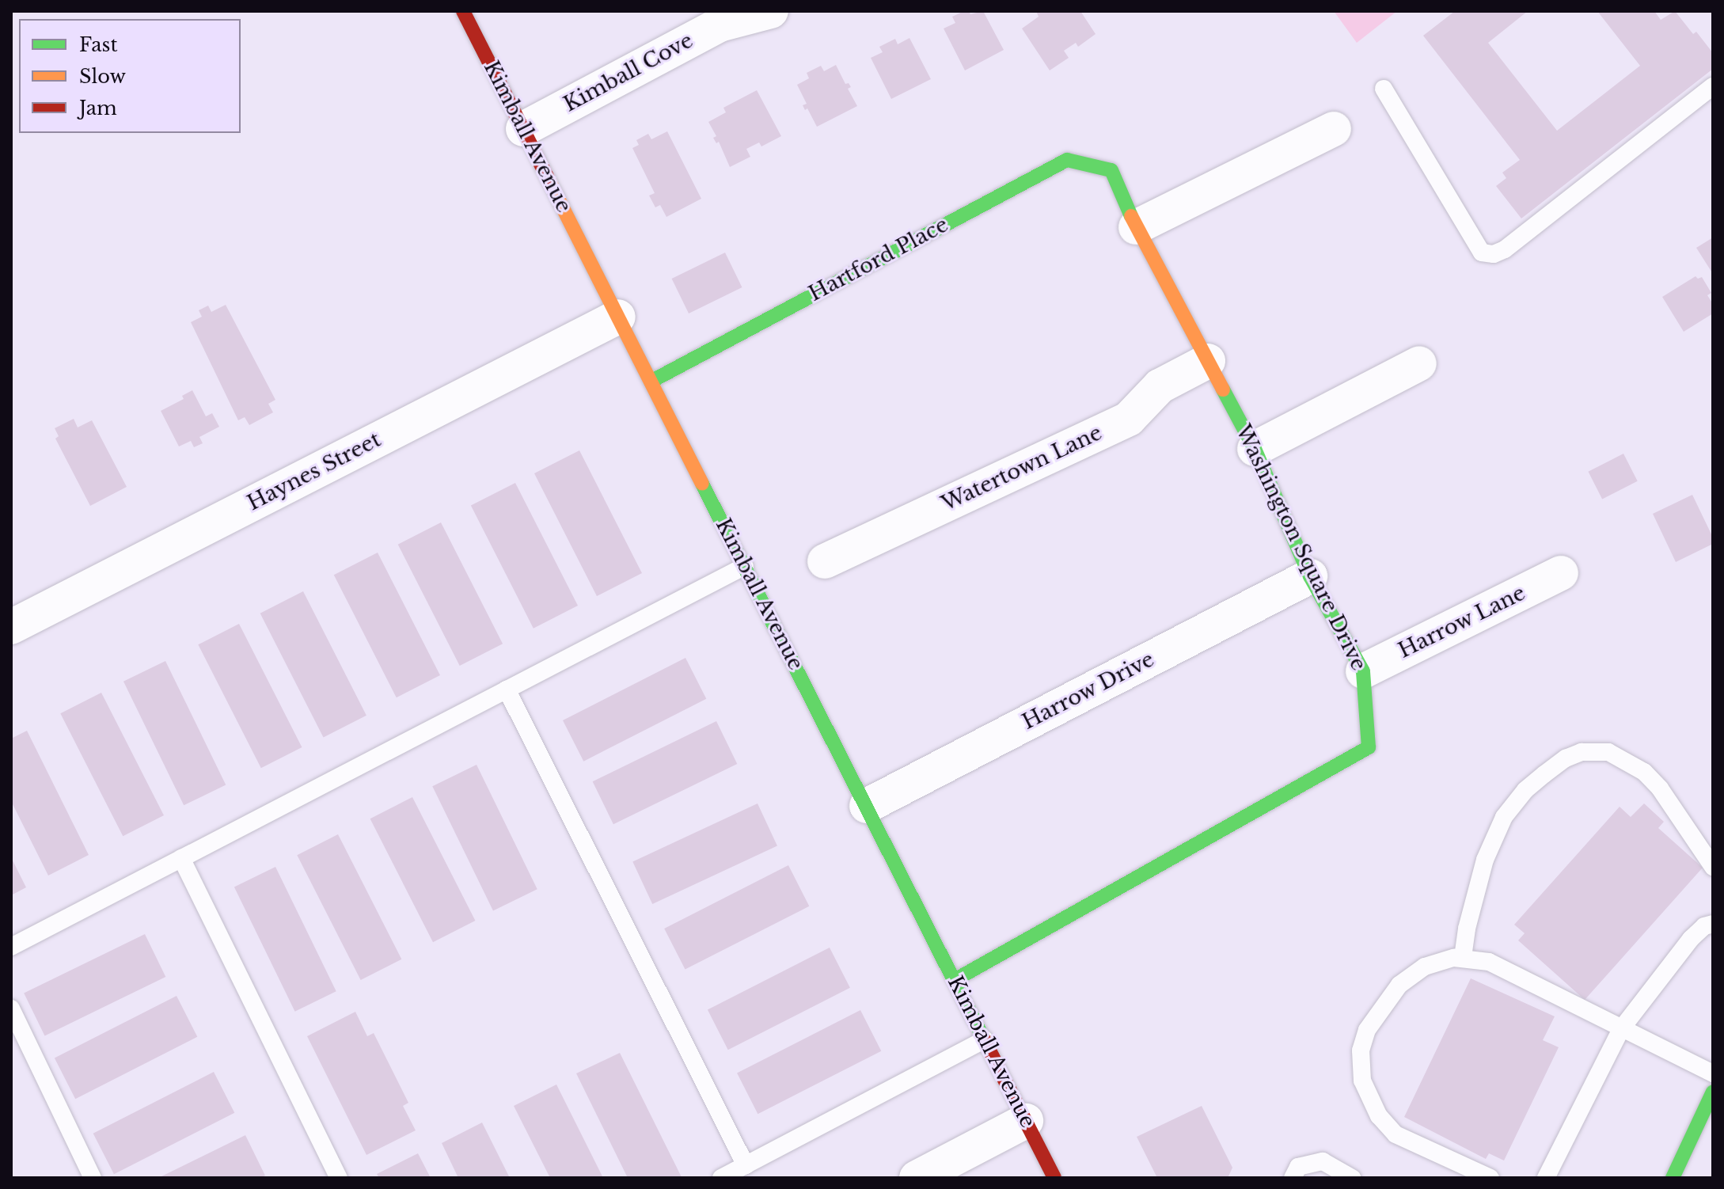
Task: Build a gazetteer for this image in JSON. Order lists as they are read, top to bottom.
{
  "streets": {
    "street": [
      "Kimball Cove",
      "Kimball Avenue",
      "Hartford Place",
      "Watertown Lane",
      "Haynes Street",
      "Washington Square Drive",
      "Harrow Lane",
      "Harrow Drive"
    ]
  },
  "crossings": [
    ["Kimball Cove", "Kimball Avenue"],
    ["Kimball Avenue", "Hartford Place"],
    ["Kimball Avenue", "Haynes Street"],
    ["Kimball Avenue", "Washington Square Drive"],
    ["Kimball Avenue", "Harrow Drive"],
    ["Hartford Place", "Washington Square Drive"],
    ["Watertown Lane", "Washington Square Drive"],
    ["Washington Square Drive", "Harrow Lane"],
    ["Washington Square Drive", "Harrow Drive"]
  ],
  "legend": ["Fast", "Slow", "Jam"]
}
